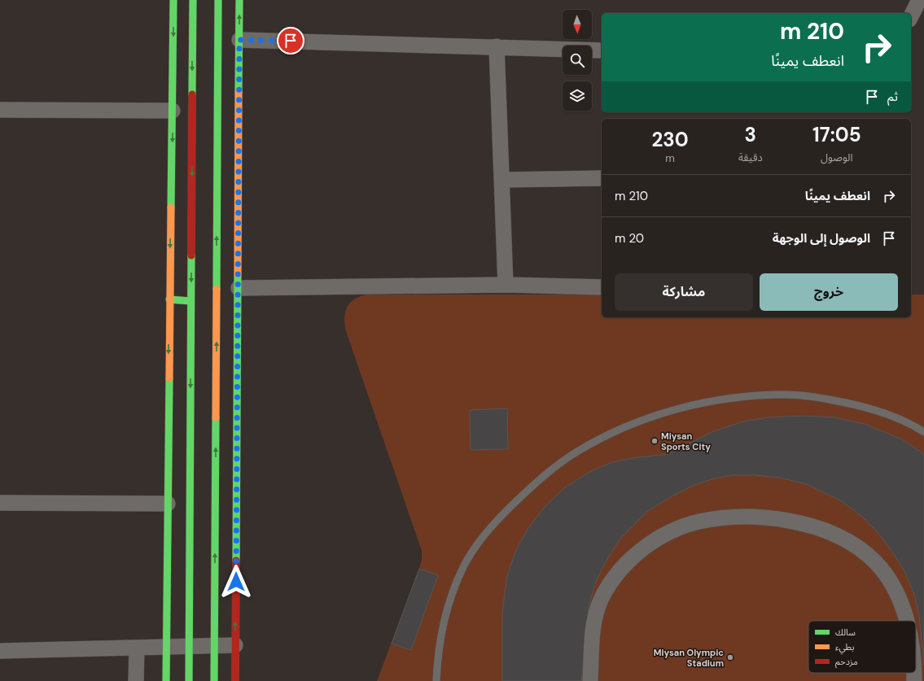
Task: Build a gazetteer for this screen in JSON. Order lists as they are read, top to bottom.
{
  "places": ["Miysan Sports City", "Miysan Olympic Stadium"],
  "legend": ["سالك", "بطيء", "مزدحم"],
  "north": "bottom",
  "page": {
    "turn": ["210 m", "انعطف يمينًا"],
    "then": "ثم",
    "eta": [
      "17:05",
      "الوصول",
      "3",
      "دقيقة",
      "230",
      "m"
    ],
    "list": [
      {
        "name": "انعطف يمينًا",
        "value": "210 m"
      },
      {
        "name": "الوصول إلى الوجهة",
        "value": "20 m"
      }
    ],
    "buttons": ["خروج", "مشاركة"]
  }
}
